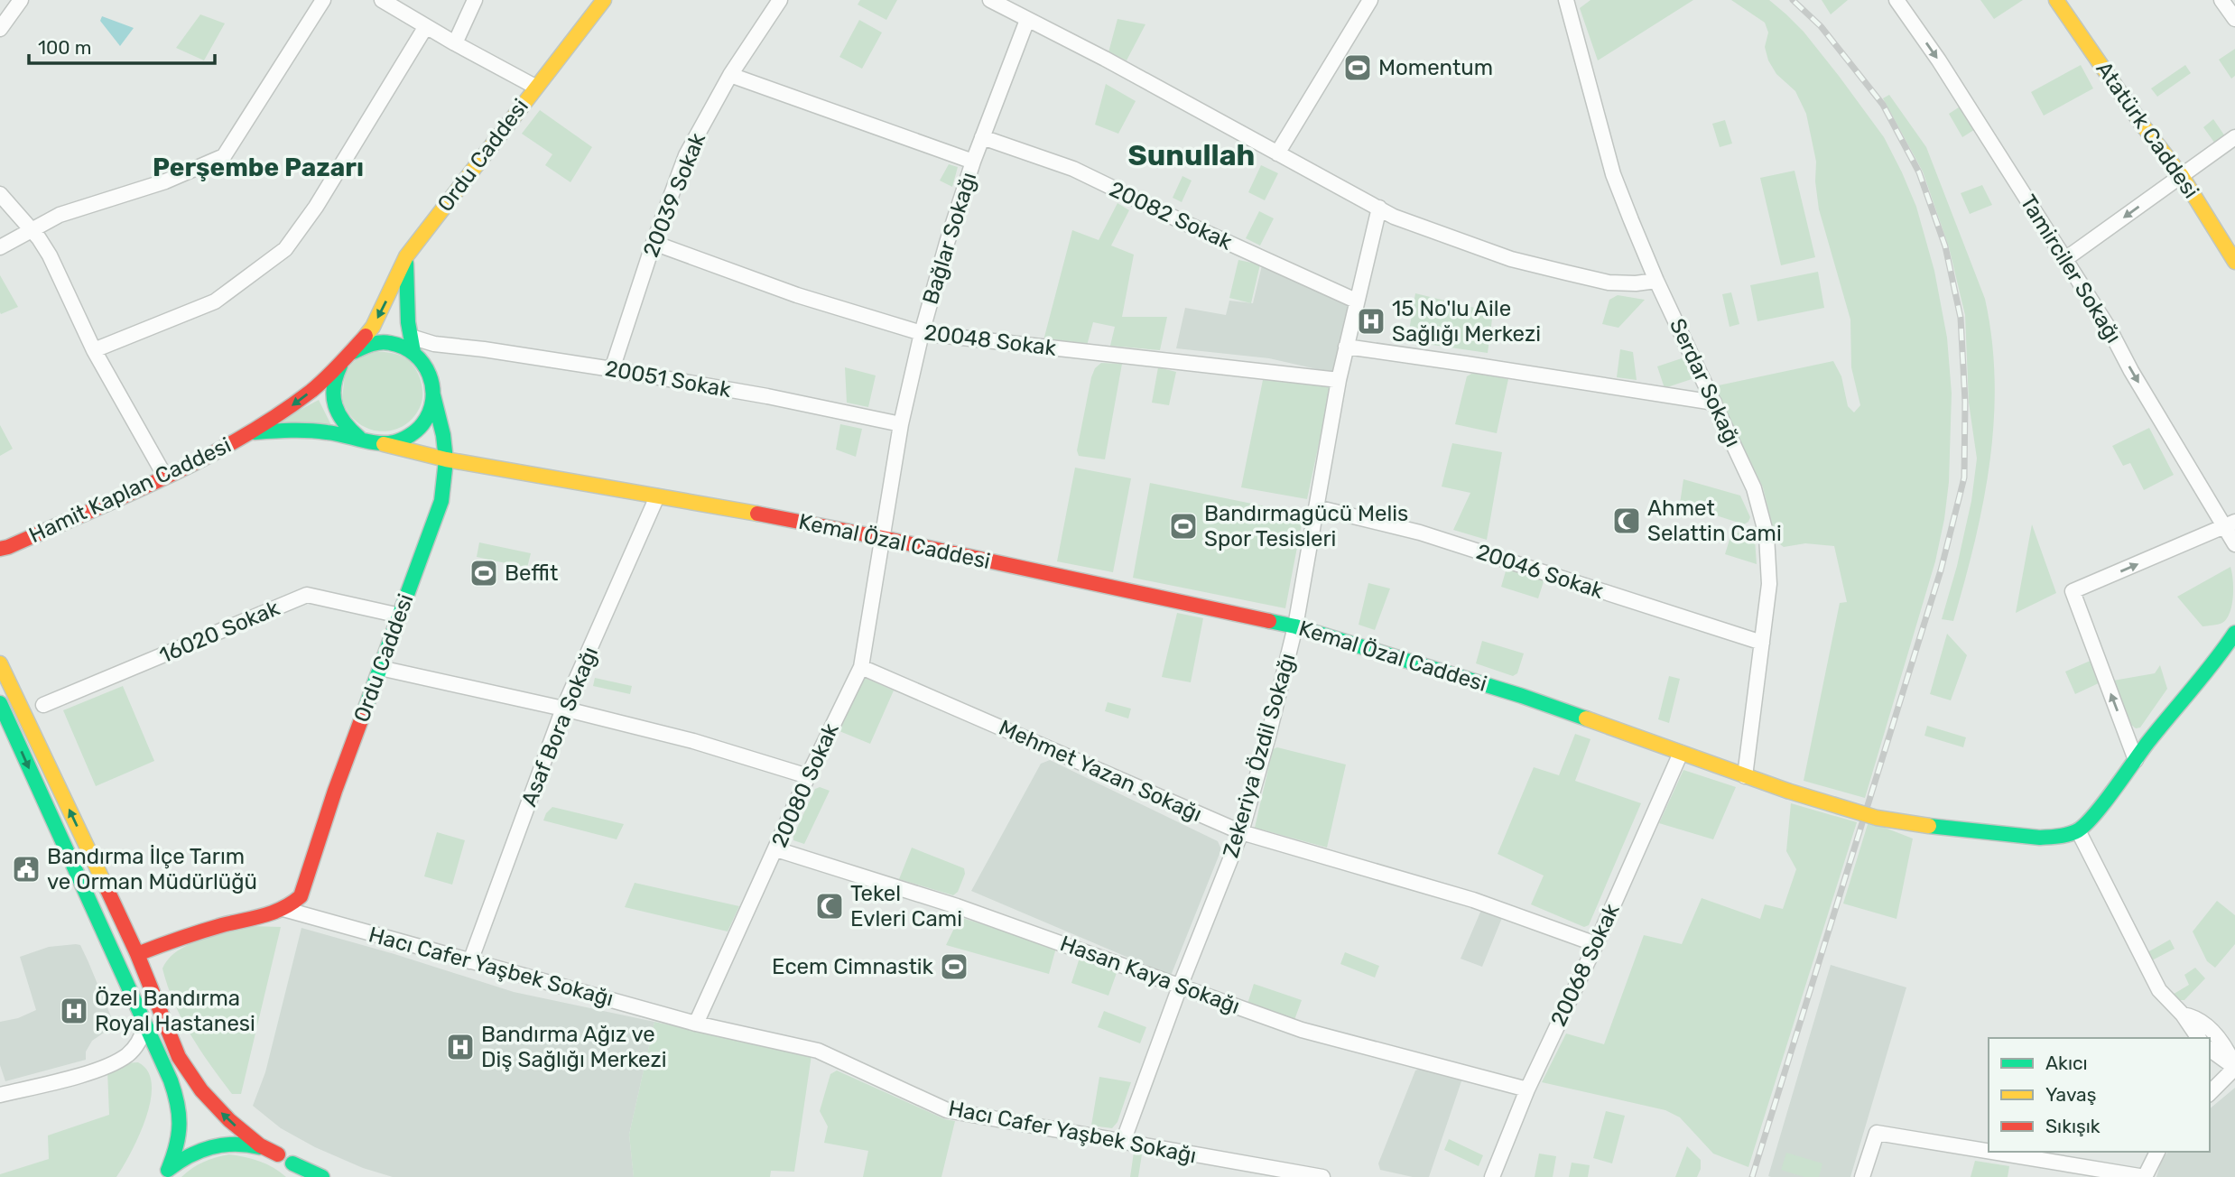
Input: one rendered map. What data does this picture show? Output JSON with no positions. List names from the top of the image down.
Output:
{
  "streets": {
    "main road": [
      "Atatürk Caddesi",
      "Ordu Caddesi",
      "Hamit Kaplan Caddesi",
      "Kemal Özal Caddesi"
    ],
    "street": [
      "20039 Sokak",
      "20082 Sokak",
      "Bağlar Sokağı",
      "Tamirciler Sokağı",
      "20048 Sokak",
      "20051 Sokak",
      "Serdar Sokağı",
      "20046 Sokak",
      "16020 Sokak",
      "Asaf Bora Sokağı",
      "Zekeriya Özdil Sokağı",
      "Mehmet Yazan Sokağı",
      "20080 Sokak",
      "20068 Sokak",
      "Hacı Cafer Yaşbek Sokağı",
      "Hasan Kaya Sokağı"
    ]
  },
  "crossings": [
    ["Ordu Caddesi", "20051 Sokak"],
    ["Ordu Caddesi", "Hamit Kaplan Caddesi"],
    ["Ordu Caddesi", "Kemal Özal Caddesi"],
    ["Ordu Caddesi", "16020 Sokak"],
    ["Ordu Caddesi", "Hacı Cafer Yaşbek Sokağı"],
    ["20039 Sokak", "20048 Sokak"],
    ["20039 Sokak", "20051 Sokak"],
    ["20082 Sokak", "Bağlar Sokağı"],
    ["20082 Sokak", "Zekeriya Özdil Sokağı"],
    ["Bağlar Sokağı", "20048 Sokak"],
    ["Bağlar Sokağı", "20051 Sokak"],
    ["Bağlar Sokağı", "Kemal Özal Caddesi"],
    ["Bağlar Sokağı", "20080 Sokak"],
    ["20048 Sokak", "Zekeriya Özdil Sokağı"],
    ["Serdar Sokağı", "Kemal Özal Caddesi"],
    ["Serdar Sokağı", "20046 Sokak"],
    ["Hamit Kaplan Caddesi", "Kemal Özal Caddesi"],
    ["Kemal Özal Caddesi", "Asaf Bora Sokağı"],
    ["Kemal Özal Caddesi", "Zekeriya Özdil Sokağı"],
    ["Kemal Özal Caddesi", "20080 Sokak"],
    ["Kemal Özal Caddesi", "20068 Sokak"],
    ["20046 Sokak", "Zekeriya Özdil Sokağı"],
    ["Asaf Bora Sokağı", "Hacı Cafer Yaşbek Sokağı"],
    ["Zekeriya Özdil Sokağı", "Mehmet Yazan Sokağı"],
    ["Zekeriya Özdil Sokağı", "Hacı Cafer Yaşbek Sokağı"],
    ["Zekeriya Özdil Sokağı", "Hasan Kaya Sokağı"],
    ["Mehmet Yazan Sokağı", "20080 Sokak"],
    ["Mehmet Yazan Sokağı", "20068 Sokak"],
    ["20080 Sokak", "Hacı Cafer Yaşbek Sokağı"],
    ["20080 Sokak", "Hasan Kaya Sokağı"],
    ["20068 Sokak", "Hasan Kaya Sokağı"]
  ],
  "one_way": ["Tamirciler Sokağı"],
  "districts": ["Sunullah", "Perşembe Pazarı"],
  "places": {
    "sports": [
      "Momentum",
      "Bandırmagücü Melis Spor Tesisleri",
      "Beffit",
      "Ecem Cimnastik"
    ],
    "hospital": ["15 No'lu Aile Sağlığı Merkezi", "Özel Bandırma Royal Hastanesi", "Bandırma Ağız ve Diş Sağlığı Merkezi"],
    "mosque": ["Ahmet Selattin Cami", "Tekel Evleri Cami"],
    "public building": ["Bandırma İlçe Tarım ve Orman Müdürlüğü"]
  },
  "legend": ["Akıcı", "Yavaş", "Sıkışık"],
  "scale_bar": "100 m"
}
